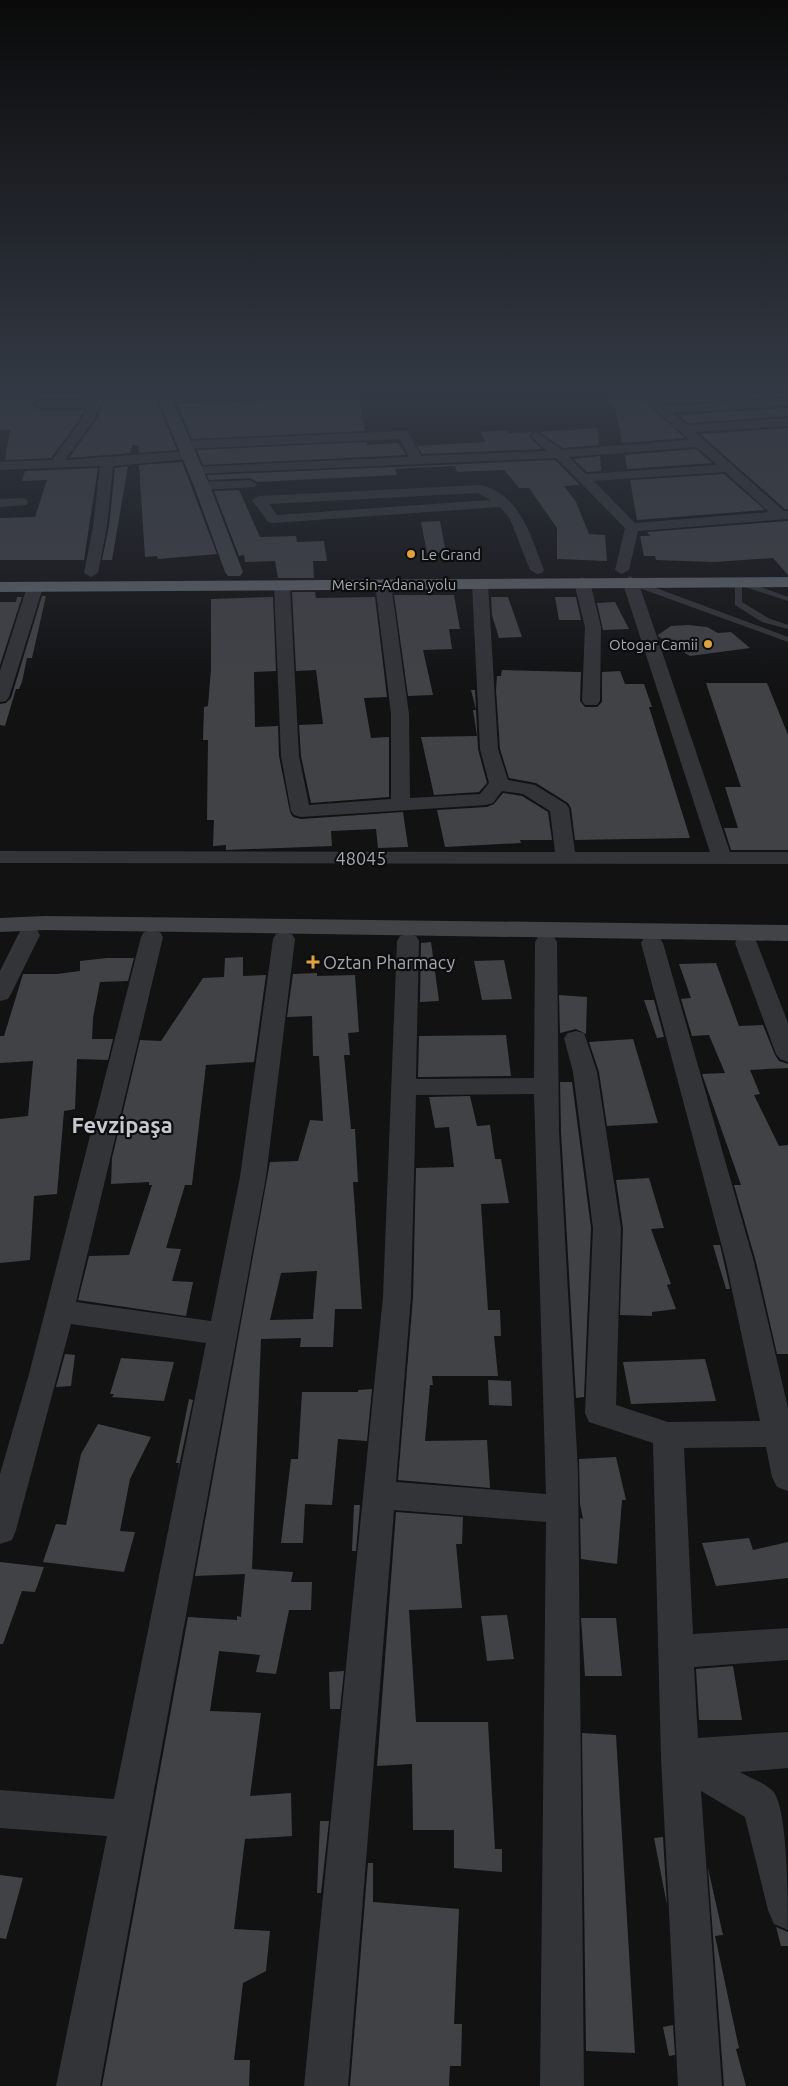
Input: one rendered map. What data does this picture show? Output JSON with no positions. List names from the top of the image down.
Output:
{
  "streets": {
    "highway": ["Mersin-Adana yolu"],
    "street": ["48045"]
  },
  "districts": ["Fevzipaşa"],
  "places": {
    "other": ["Le Grand", "Otogar Camii"],
    "health": ["Oztan Pharmacy"]
  }
}
